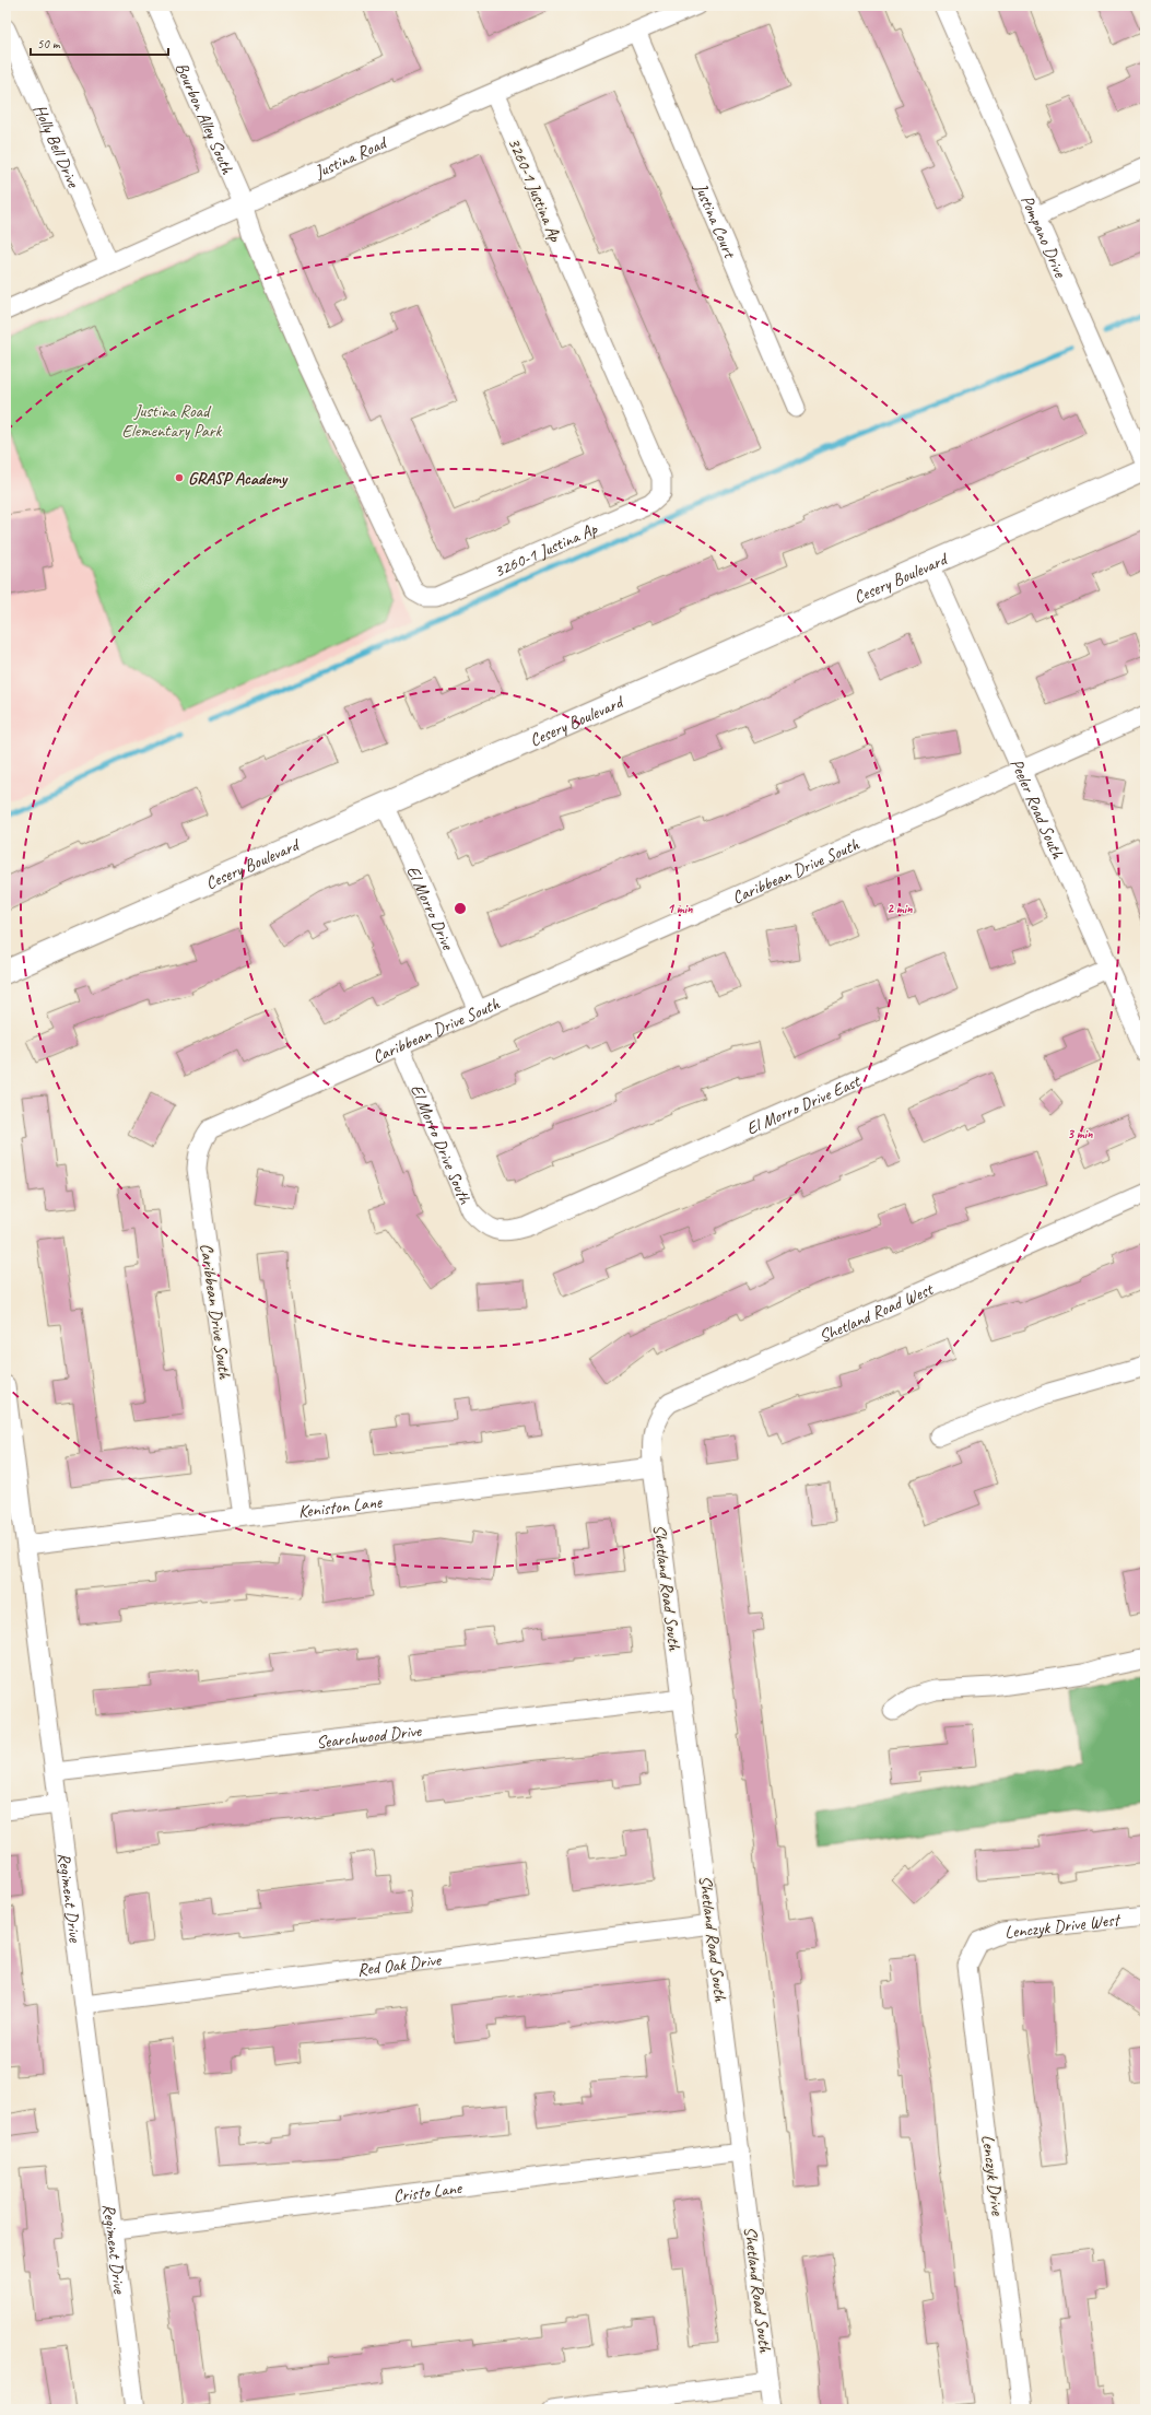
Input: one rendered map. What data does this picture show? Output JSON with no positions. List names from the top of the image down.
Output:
{
  "streets": {
    "main road": ["Cesery Boulevard"],
    "street": [
      "Bourbon Alley South",
      "Holly Bell Drive",
      "Justina Road",
      "3260-1 Justina Ap",
      "Justina Court",
      "Pompano Drive",
      "Peeler Road South",
      "Caribbean Drive South",
      "El Morro Drive",
      "El Morro Drive East",
      "El Morro Drive South",
      "Shetland Road West",
      "Keniston Lane",
      "Shetland Road South",
      "Searchwood Drive",
      "Regiment Drive",
      "Lenczyk Drive West",
      "Red Oak Drive",
      "Lenczyk Drive",
      "Cristo Lane"
    ]
  },
  "crossings": [
    ["Bourbon Alley South", "Justina Road"],
    ["Bourbon Alley South", "3260-1 Justina Ap"],
    ["Holly Bell Drive", "Justina Road"],
    ["Justina Road", "3260-1 Justina Ap"],
    ["Justina Road", "Justina Court"],
    ["Cesery Boulevard", "Peeler Road South"],
    ["Cesery Boulevard", "El Morro Drive"],
    ["Peeler Road South", "Caribbean Drive South"],
    ["Peeler Road South", "El Morro Drive East"],
    ["Caribbean Drive South", "El Morro Drive"],
    ["Caribbean Drive South", "El Morro Drive South"],
    ["Caribbean Drive South", "Keniston Lane"],
    ["El Morro Drive East", "El Morro Drive South"],
    ["Shetland Road West", "Keniston Lane"],
    ["Shetland Road West", "Shetland Road South"],
    ["Keniston Lane", "Shetland Road South"],
    ["Keniston Lane", "Regiment Drive"],
    ["Shetland Road South", "Searchwood Drive"],
    ["Shetland Road South", "Red Oak Drive"],
    ["Shetland Road South", "Cristo Lane"],
    ["Searchwood Drive", "Regiment Drive"],
    ["Regiment Drive", "Red Oak Drive"],
    ["Regiment Drive", "Cristo Lane"],
    ["Lenczyk Drive West", "Lenczyk Drive"]
  ],
  "parks": ["Justina Road Elementary Park"],
  "places": ["GRASP Academy"],
  "scale_bar": "50 m",
  "rings": ["1 min", "2 min", "3 min"]
}
